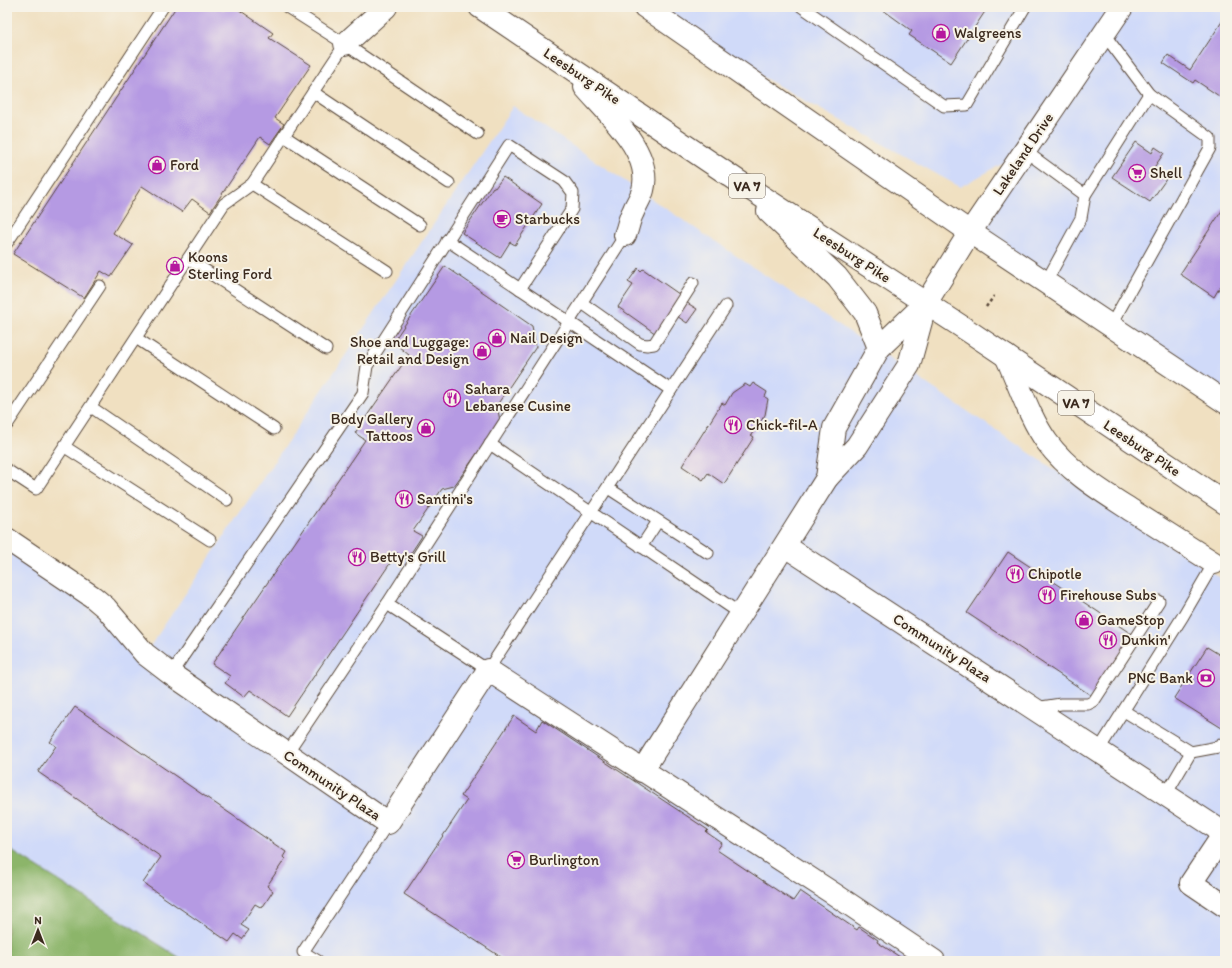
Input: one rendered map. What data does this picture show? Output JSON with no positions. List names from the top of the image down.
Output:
{
  "streets": {
    "main road": [
      "Leesburg Pike",
      "Lakeland Drive",
      "VA 7",
      "Community Plaza"
    ]
  },
  "crossings": [
    ["Leesburg Pike", "Lakeland Drive"]
  ],
  "places": {
    "shop": [
      "Walgreens",
      "Ford",
      "Koons Sterling Ford",
      "Nail Design",
      "Shoe and Luggage: Retail and Design",
      "Body Gallery Tattoos",
      "GameStop"
    ],
    "supermarket": ["Shell", "Burlington"],
    "cafe": ["Starbucks"],
    "restaurant": [
      "Sahara Lebanese Cusine",
      "Chick-fil-A",
      "Santini's",
      "Betty's Grill",
      "Chipotle",
      "Firehouse Subs",
      "Dunkin'"
    ],
    "bank": ["PNC Bank"]
  },
  "north": "top"
}
